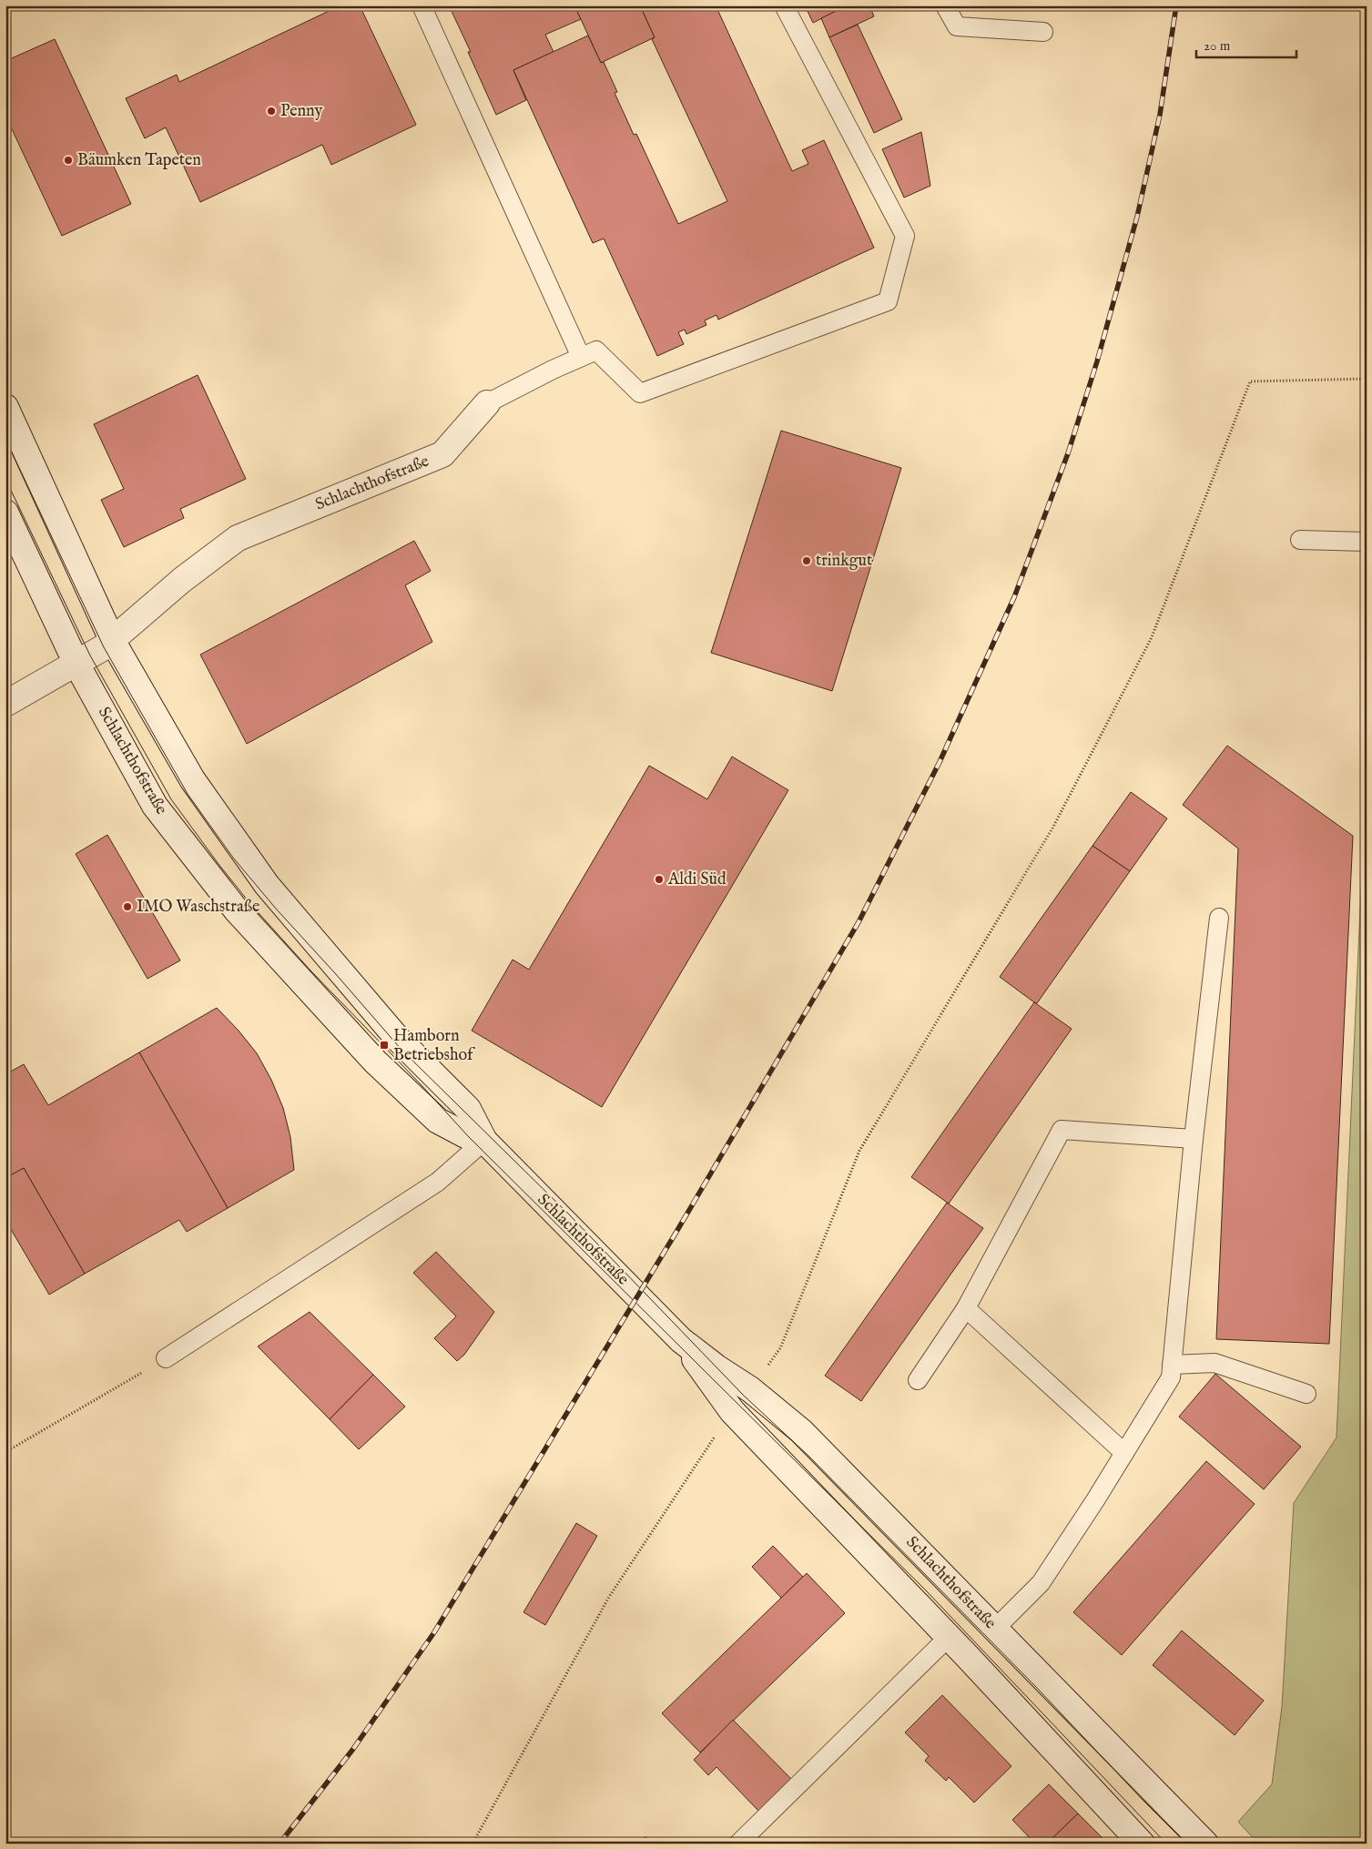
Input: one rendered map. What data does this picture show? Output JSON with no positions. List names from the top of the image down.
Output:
{
  "streets": {
    "street": ["Schlachthofstraße"]
  },
  "places": {
    "other": [
      "Penny",
      "Bäumken Tapeten",
      "trinkgut",
      "Aldi Süd",
      "IMO Waschstraße"
    ],
    "transit": ["Hamborn Betriebshof"]
  },
  "scale_bar": "20 m"
}
